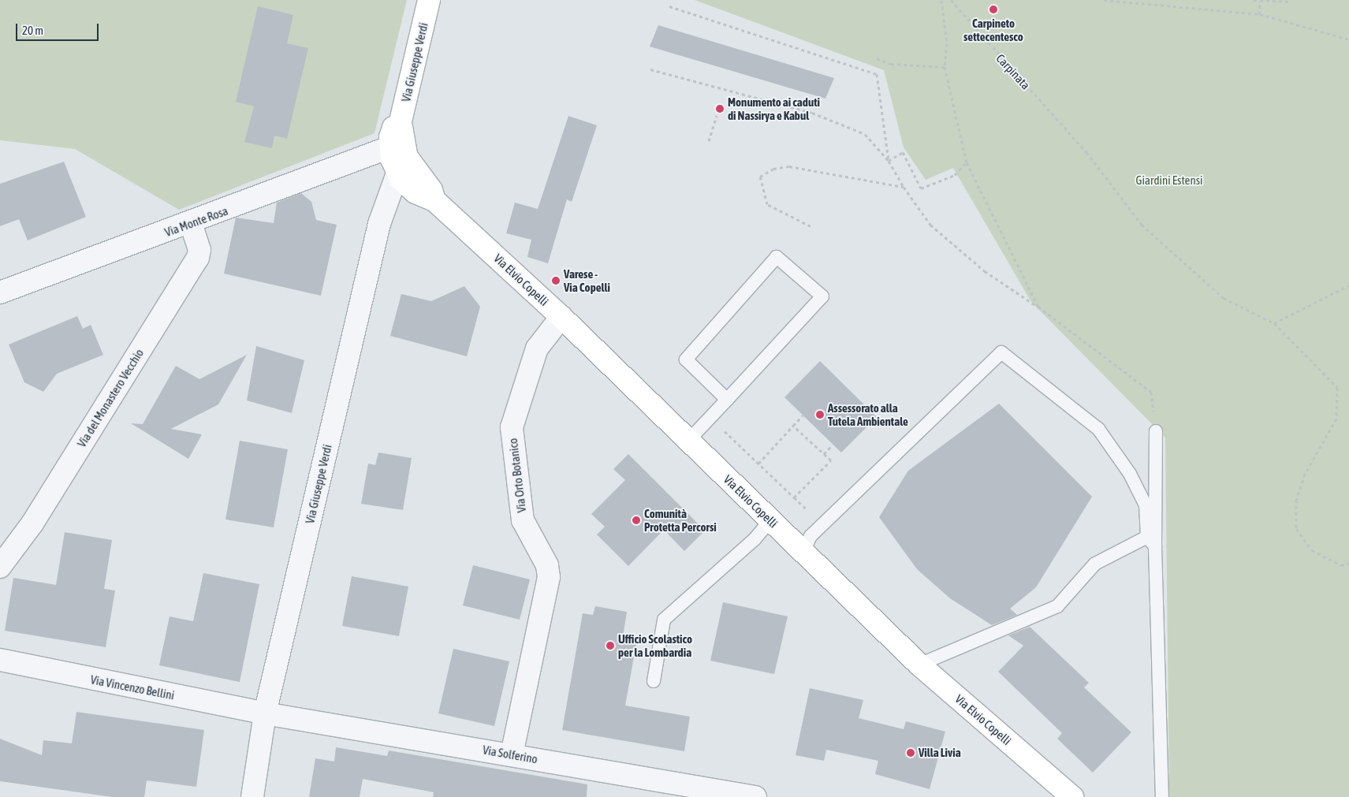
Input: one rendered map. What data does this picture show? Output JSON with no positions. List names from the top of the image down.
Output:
{
  "streets": {
    "main road": ["Via Giuseppe Verdi", "Via Elvio Copelli"],
    "street": [
      "Via Monte Rosa",
      "Via del Monastero Vecchio",
      "Via Orto Botanico",
      "Via Vincenzo Bellini",
      "Via Solferino"
    ],
    "path": ["Carpinata"]
  },
  "crossings": [
    ["Via Giuseppe Verdi", "Via Elvio Copelli"],
    ["Via Giuseppe Verdi", "Via Vincenzo Bellini"],
    ["Via Giuseppe Verdi", "Via Solferino"],
    ["Via Monte Rosa", "Via del Monastero Vecchio"],
    ["Via Elvio Copelli", "Via Orto Botanico"],
    ["Via Orto Botanico", "Via Solferino"],
    ["Via Vincenzo Bellini", "Via Solferino"]
  ],
  "parks": ["Giardini Estensi"],
  "places": [
    "Carpineto settecentesco",
    "Monumento ai caduti di Nassirya e Kabul",
    "Varese - Via Copelli",
    "Assessorato alla Tutela Ambientale",
    "Comunità Protetta Percorsi",
    "Ufficio Scolastico per la Lombardia",
    "Villa Livia"
  ],
  "scale_bar": "20 m"
}
